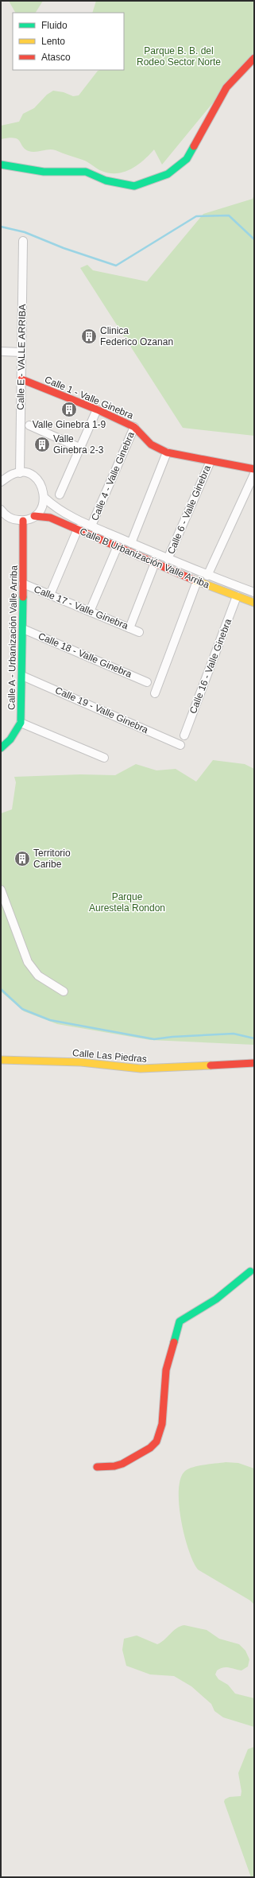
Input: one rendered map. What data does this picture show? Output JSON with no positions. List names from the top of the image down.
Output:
{
  "streets": {
    "street": [
      "Calle E - VALLE ARRIBA",
      "Calle 1 - Valle Ginebra",
      "Calle 4 - Valle Ginebra",
      "Calle 6 - Valle Ginebra",
      "Calle B Urbanización Valle Arriba",
      "Calle 17 - Valle Ginebra",
      "Calle A - Urbanización Valle Arriba",
      "Calle 18 - Valle Ginebra",
      "Calle 16 - Valle Ginebra",
      "Calle 19 - Valle Ginebra",
      "Calle Las Piedras"
    ]
  },
  "crossings": [
    ["Calle E - VALLE ARRIBA", "Calle 1 - Valle Ginebra"],
    ["Calle 1 - Valle Ginebra", "Calle 4 - Valle Ginebra"],
    ["Calle 1 - Valle Ginebra", "Calle 6 - Valle Ginebra"],
    ["Calle 4 - Valle Ginebra", "Calle B Urbanización Valle Arriba"],
    ["Calle 6 - Valle Ginebra", "Calle B Urbanización Valle Arriba"],
    ["Calle B Urbanización Valle Arriba", "Calle 16 - Valle Ginebra"],
    ["Calle 17 - Valle Ginebra", "Calle A - Urbanización Valle Arriba"],
    ["Calle A - Urbanización Valle Arriba", "Calle 18 - Valle Ginebra"],
    ["Calle A - Urbanización Valle Arriba", "Calle 19 - Valle Ginebra"]
  ],
  "parks": ["Parque B. B. del Rodeo Sector Norte", "Parque Aurestela Rondon"],
  "places": {
    "building": [
      "Clinica Federico Ozanan",
      "Valle Ginebra 1-9",
      "Valle Ginebra 2-3",
      "Territorio Caribe"
    ]
  },
  "legend": ["Fluido", "Lento", "Atasco"]
}
